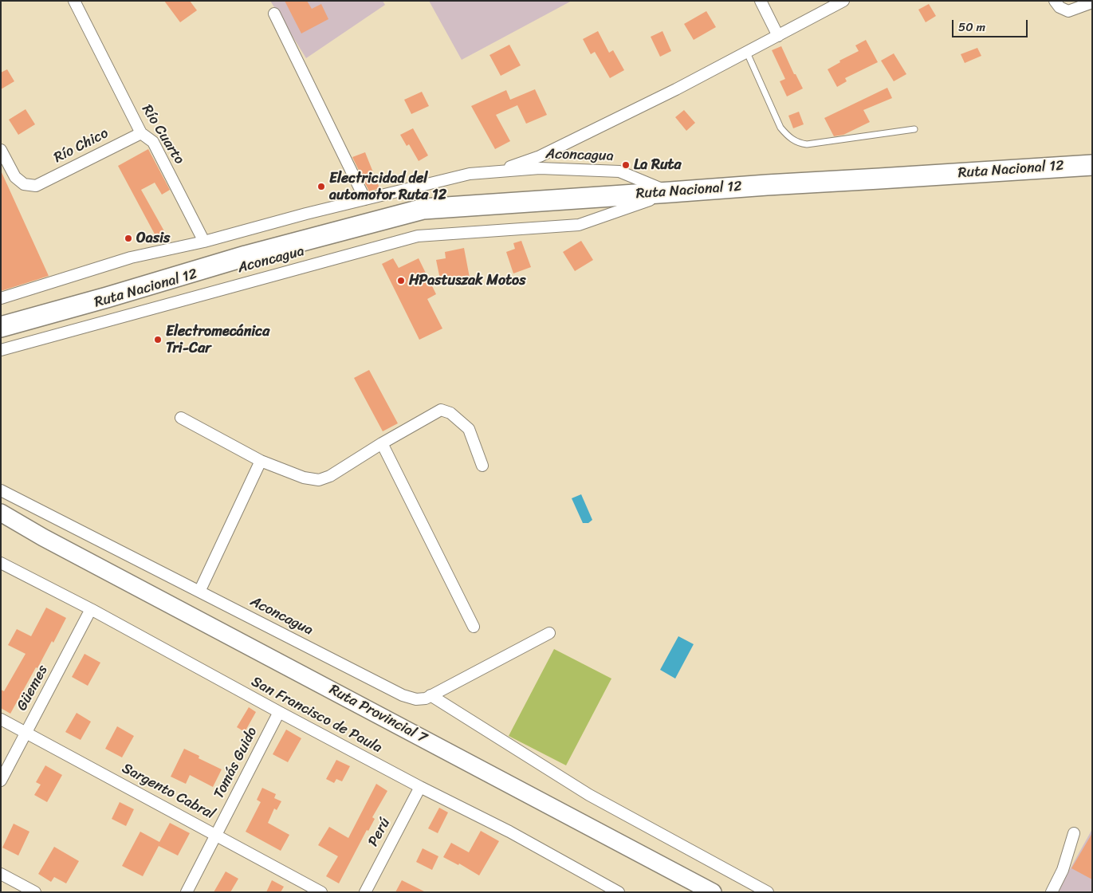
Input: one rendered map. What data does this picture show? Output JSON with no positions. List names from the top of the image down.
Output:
{
  "streets": {
    "highway": ["Ruta Nacional 12"],
    "main road": ["Ruta Provincial 7"],
    "street": [
      "Río Cuarto",
      "Río Chico",
      "Aconcagua",
      "Güemes",
      "San Francisco de Paula",
      "Tomás Guido",
      "Sargento Cabral",
      "Perú"
    ]
  },
  "crossings": [
    ["Río Cuarto", "Río Chico"],
    ["Río Cuarto", "Aconcagua"],
    ["Aconcagua", "Ruta Nacional 12"],
    ["Güemes", "San Francisco de Paula"],
    ["Güemes", "Sargento Cabral"],
    ["San Francisco de Paula", "Tomás Guido"],
    ["San Francisco de Paula", "Perú"],
    ["Tomás Guido", "Sargento Cabral"]
  ],
  "places": [
    "La Ruta",
    "Electricidad del automotor Ruta 12",
    "Oasis",
    "HPastuszak Motos",
    "Electromecánica Tri-Car"
  ],
  "scale_bar": "50 m"
}
